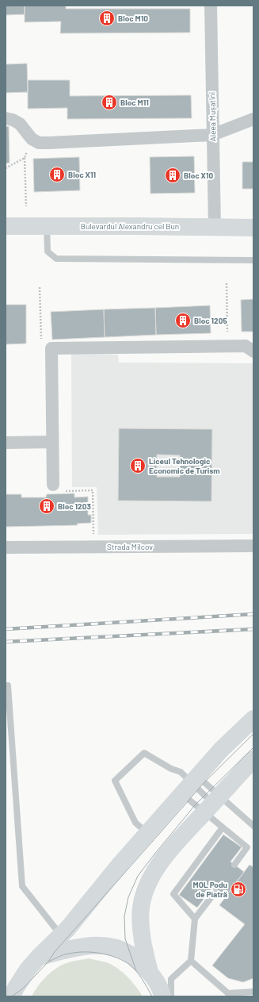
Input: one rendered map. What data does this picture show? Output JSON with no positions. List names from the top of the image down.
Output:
{
  "streets": {
    "main road": ["Bulevardul Alexandru cel Bun"],
    "street": ["Aleea Mușatini", "Strada Milcov"]
  },
  "crossings": [
    ["Aleea Mușatini", "Bulevardul Alexandru cel Bun"]
  ],
  "places": {
    "building": [
      "Bloc M10",
      "Bloc M11",
      "Bloc X11",
      "Bloc X10",
      "Bloc 1205",
      "Liceul Tehnologic Economic de Turism",
      "Bloc 1203"
    ],
    "fuel station": ["MOL Podu de Piatră"]
  }
}
